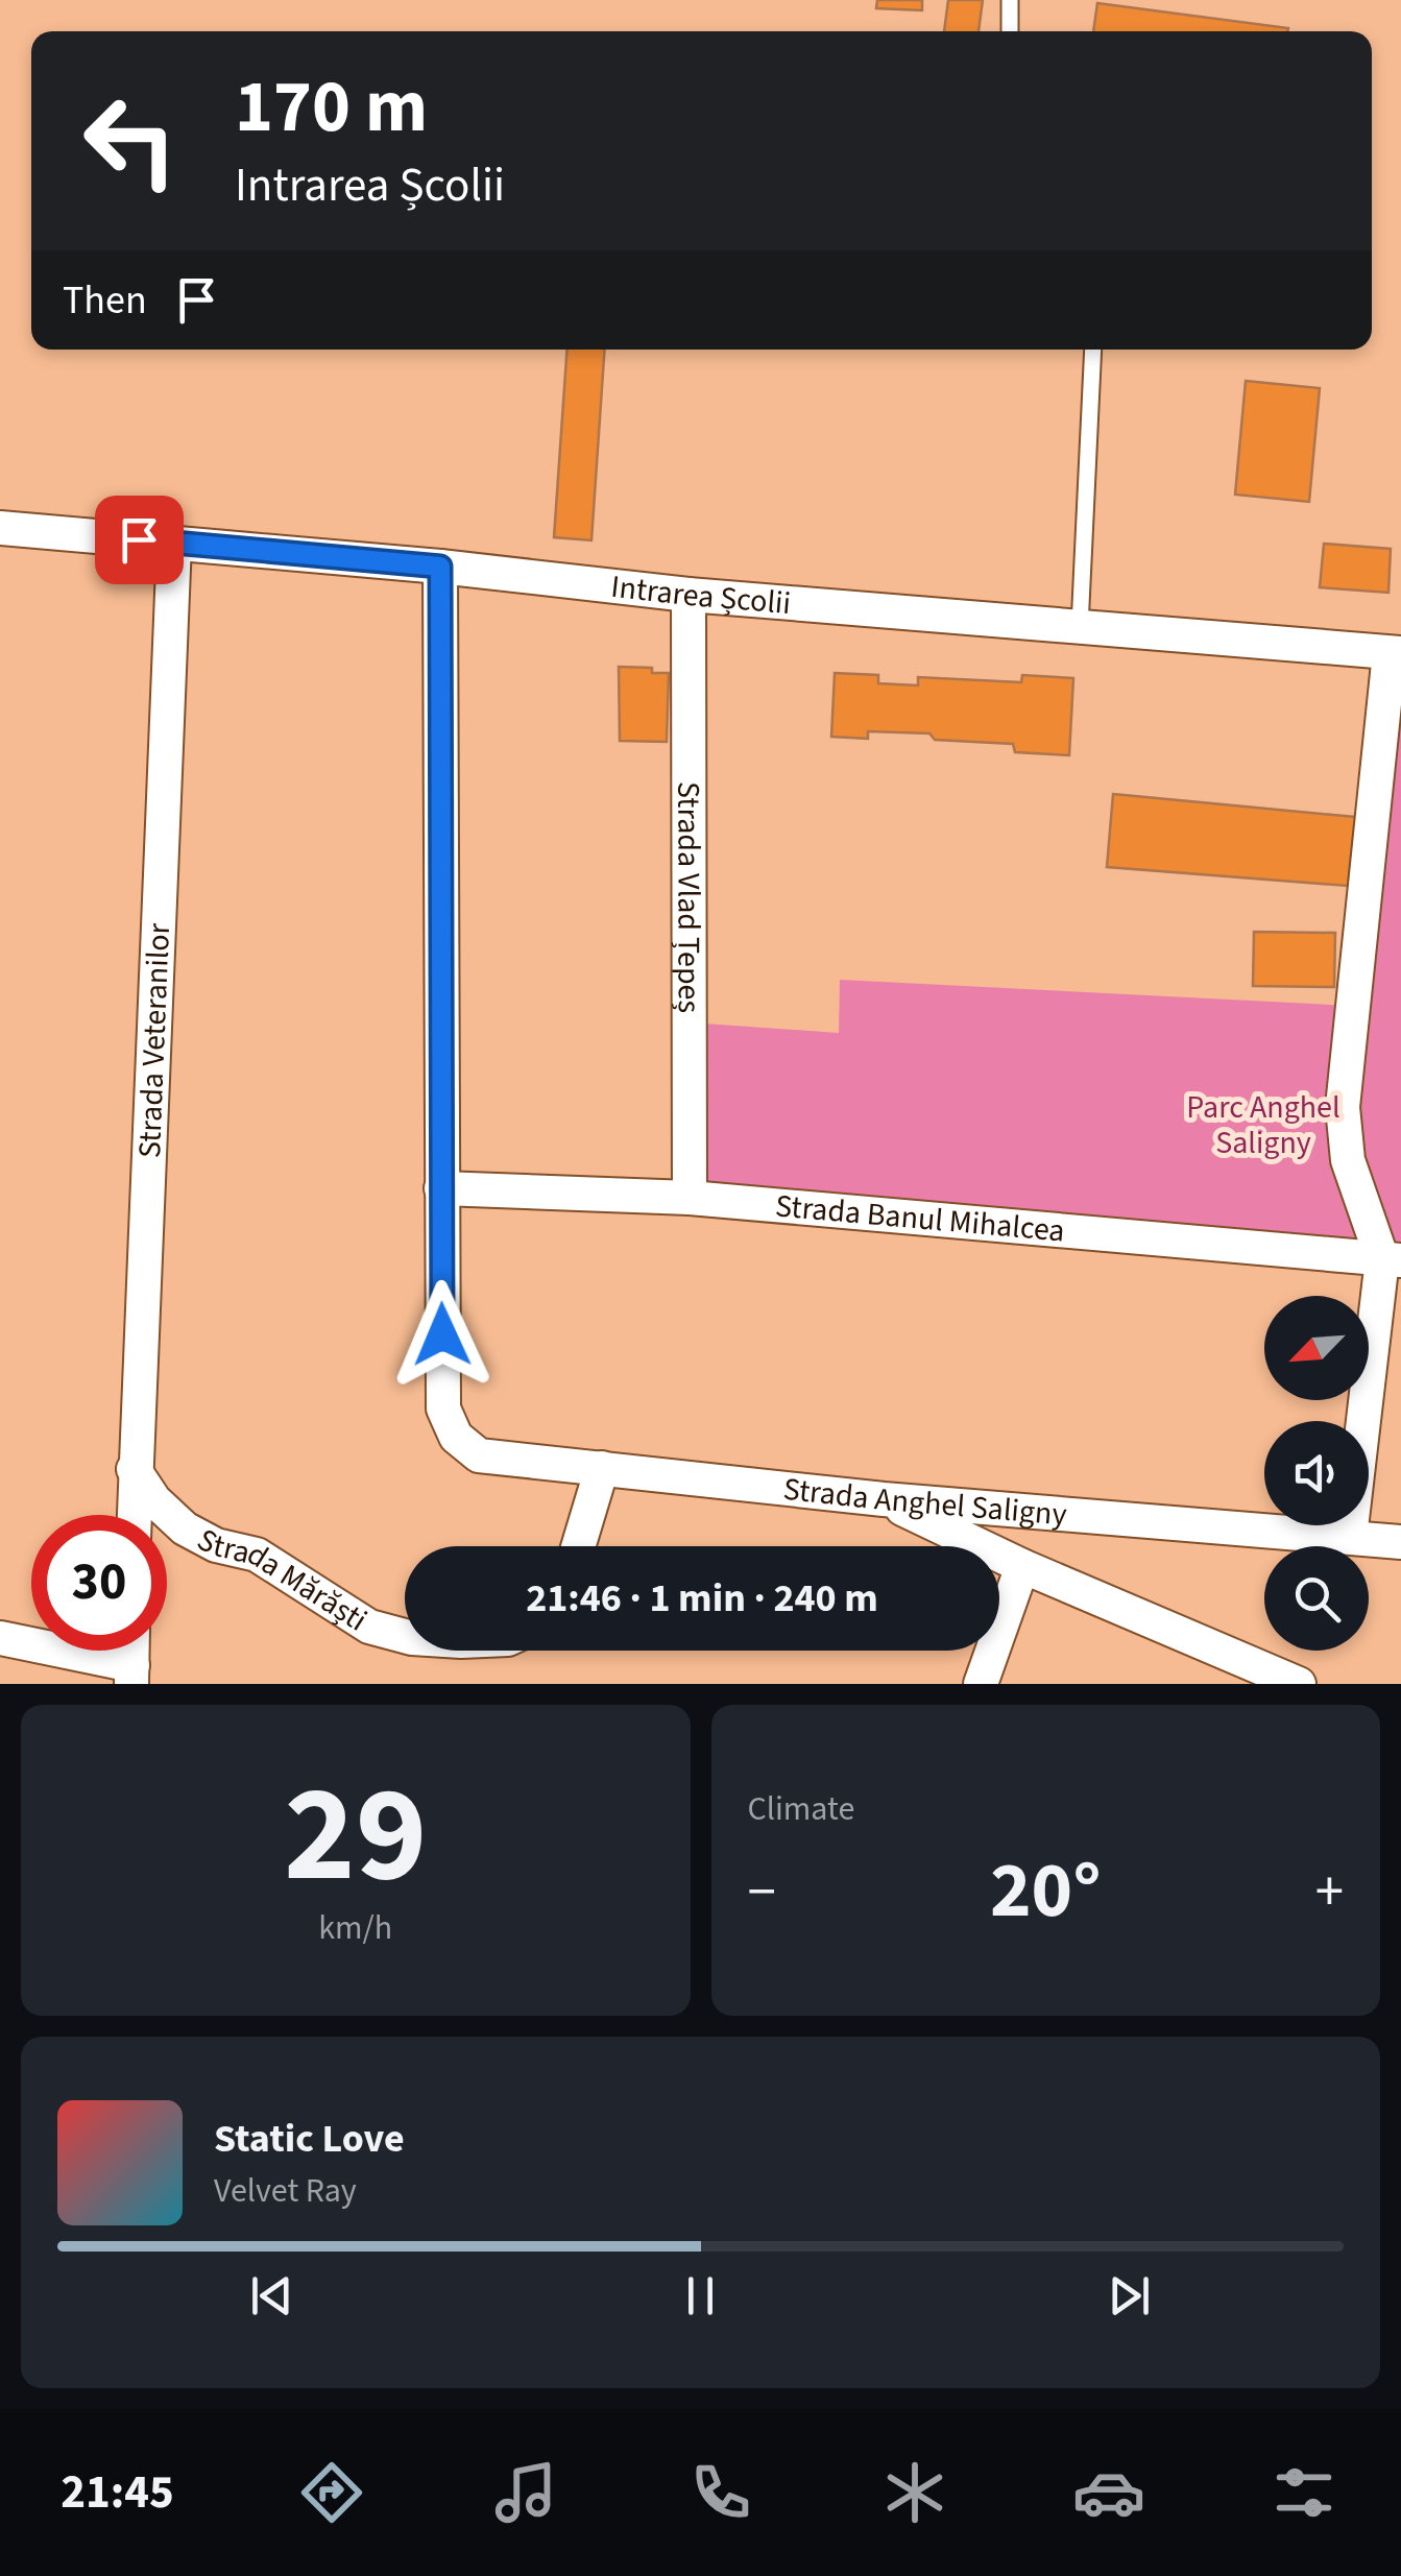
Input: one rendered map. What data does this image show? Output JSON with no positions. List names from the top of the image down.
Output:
{
  "streets": {
    "street": [
      "Intrarea Școlii",
      "Strada Vlad Țepeș",
      "Strada Veteranilor",
      "Strada Banul Mihalcea",
      "Strada Anghel Saligny",
      "Strada Mărăști"
    ]
  },
  "crossings": [
    ["Intrarea Școlii", "Strada Vlad Țepeș"],
    ["Intrarea Școlii", "Strada Veteranilor"],
    ["Strada Vlad Țepeș", "Strada Banul Mihalcea"],
    ["Strada Veteranilor", "Strada Mărăști"],
    ["Strada Banul Mihalcea", "Strada Anghel Saligny"]
  ],
  "parks": ["Parc Anghel Saligny"],
  "north": "bottom left",
  "page": {
    "turn": ["170 m", "Intrarea Școlii"],
    "then": "Then",
    "limit": "30",
    "trip": "21:46 · 1 min · 240 m",
    "tile": [
      ["29", "km/h"],
      "Climate"
    ],
    "heat": ["−", "20°", "+"],
    "song": ["Static Love", "Velvet Ray"],
    "tabs": "21:45"
  }
}
